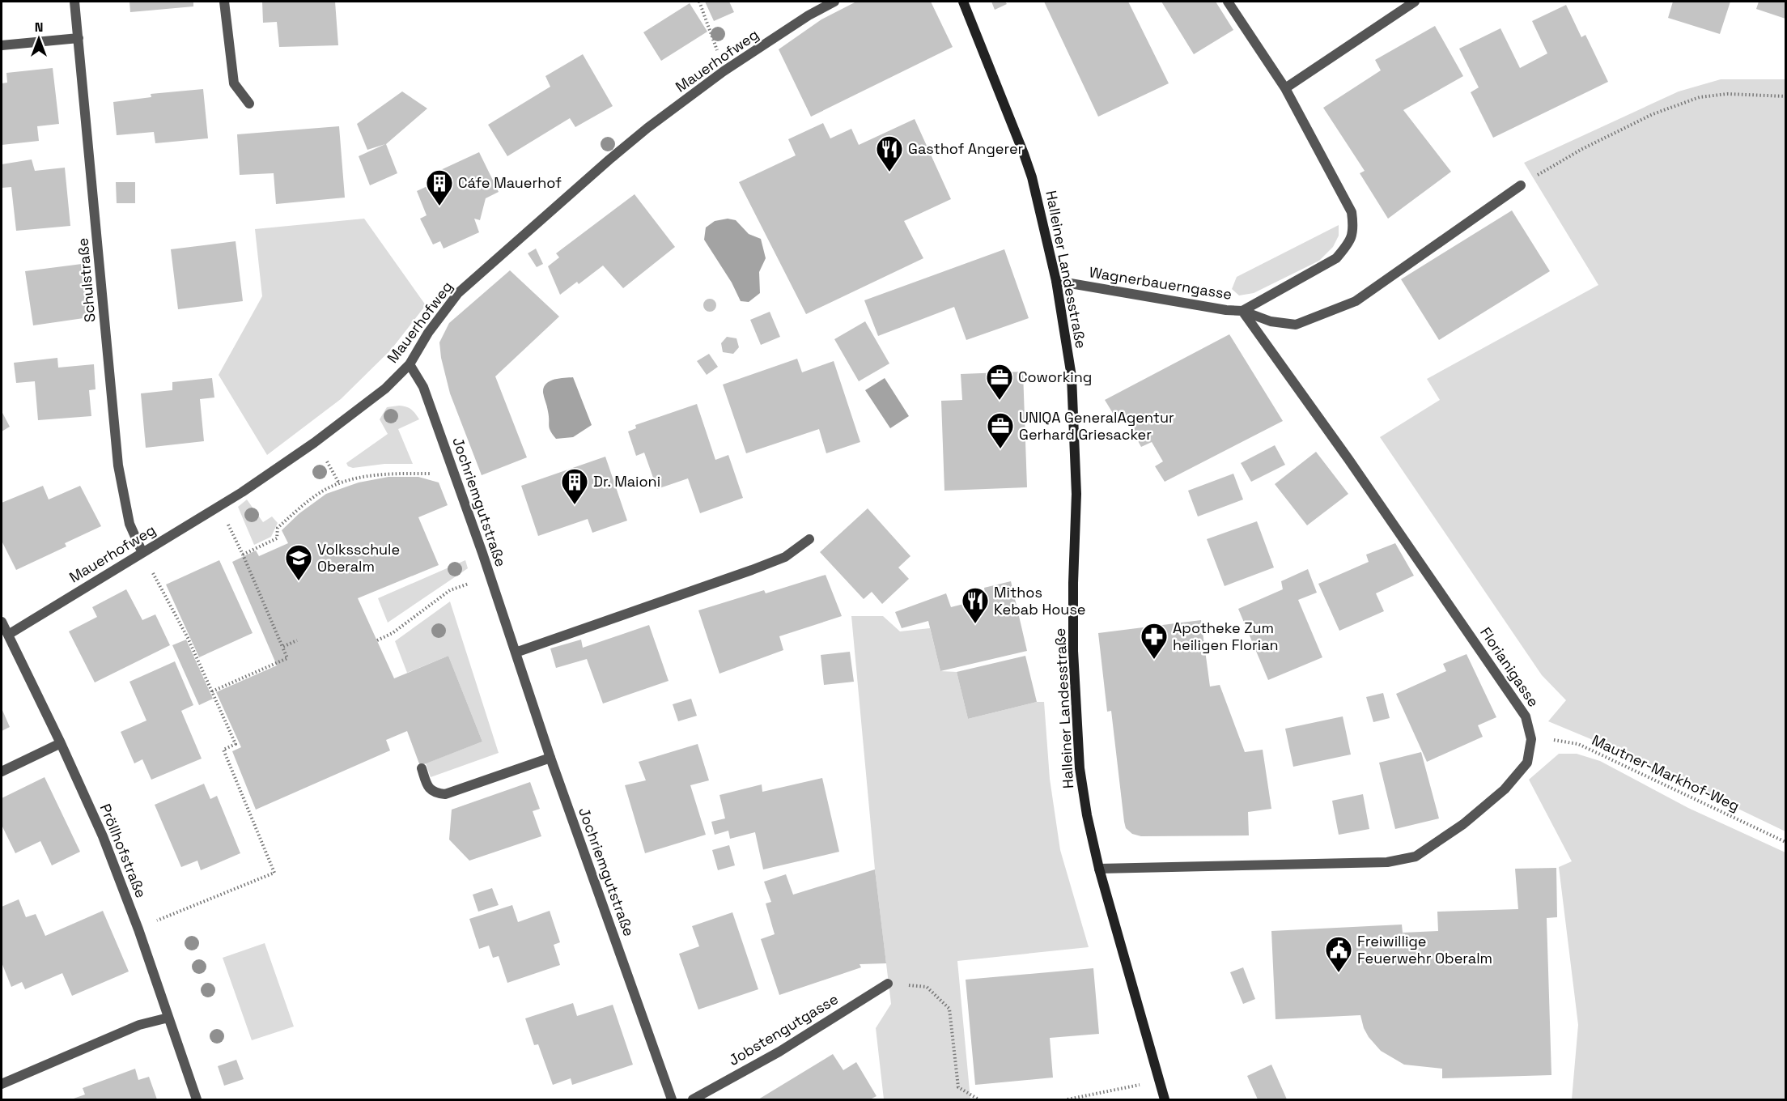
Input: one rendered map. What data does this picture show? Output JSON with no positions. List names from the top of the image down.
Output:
{
  "streets": {
    "main road": ["Halleiner Landesstraße"],
    "street": [
      "Mauerhofweg",
      "Schulstraße",
      "Wagnerbauerngasse",
      "Jochriemgutstraße",
      "Florianigasse",
      "Pröllhofstraße",
      "Jobstengutgasse"
    ],
    "path": ["Mautner-Markhof-Weg"]
  },
  "crossings": [
    ["Mauerhofweg", "Schulstraße"],
    ["Mauerhofweg", "Jochriemgutstraße"],
    ["Mauerhofweg", "Pröllhofstraße"],
    ["Halleiner Landesstraße", "Wagnerbauerngasse"],
    ["Halleiner Landesstraße", "Florianigasse"],
    ["Wagnerbauerngasse", "Florianigasse"],
    ["Florianigasse", "Mautner-Markhof-Weg"]
  ],
  "places": {
    "restaurant": ["Gasthof Angerer", "Mithos Kebab House"],
    "building": ["Cáfe Mauerhof", "Dr. Maioni"],
    "office": ["Coworking", "UNIQA GeneralAgentur Gerhard Griesacker"],
    "school or university": ["Volksschule Oberalm"],
    "pharmacy": ["Apotheke Zum heiligen Florian"],
    "public building": ["Freiwillige Feuerwehr Oberalm"]
  },
  "north": "top"
}
